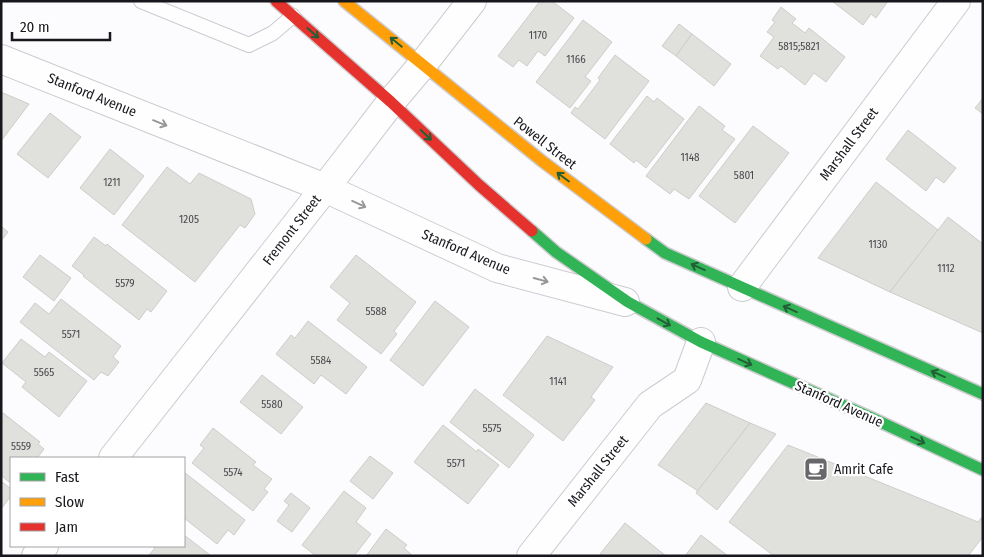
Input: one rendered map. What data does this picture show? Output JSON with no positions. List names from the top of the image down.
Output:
{
  "streets": {
    "main road": ["Stanford Avenue", "Powell Street"],
    "street": ["Marshall Street", "Fremont Street"]
  },
  "crossings": [
    ["Stanford Avenue", "Marshall Street"],
    ["Stanford Avenue", "Fremont Street"],
    ["Powell Street", "Marshall Street"],
    ["Powell Street", "Fremont Street"]
  ],
  "one_way": ["Stanford Avenue"],
  "places": {
    "cafe": ["Amrit Cafe"]
  },
  "house_numbers": [
    "1170",
    "5815;5821",
    "1166",
    "1148",
    "5801",
    "1211",
    "1205",
    "1130",
    "1112",
    "5579",
    "5588",
    "5571",
    "5584",
    "5565",
    "1141",
    "5580",
    "5575",
    "5559",
    "5571",
    "5574"
  ],
  "legend": ["Fast", "Slow", "Jam"],
  "scale_bar": "20 m"
}
